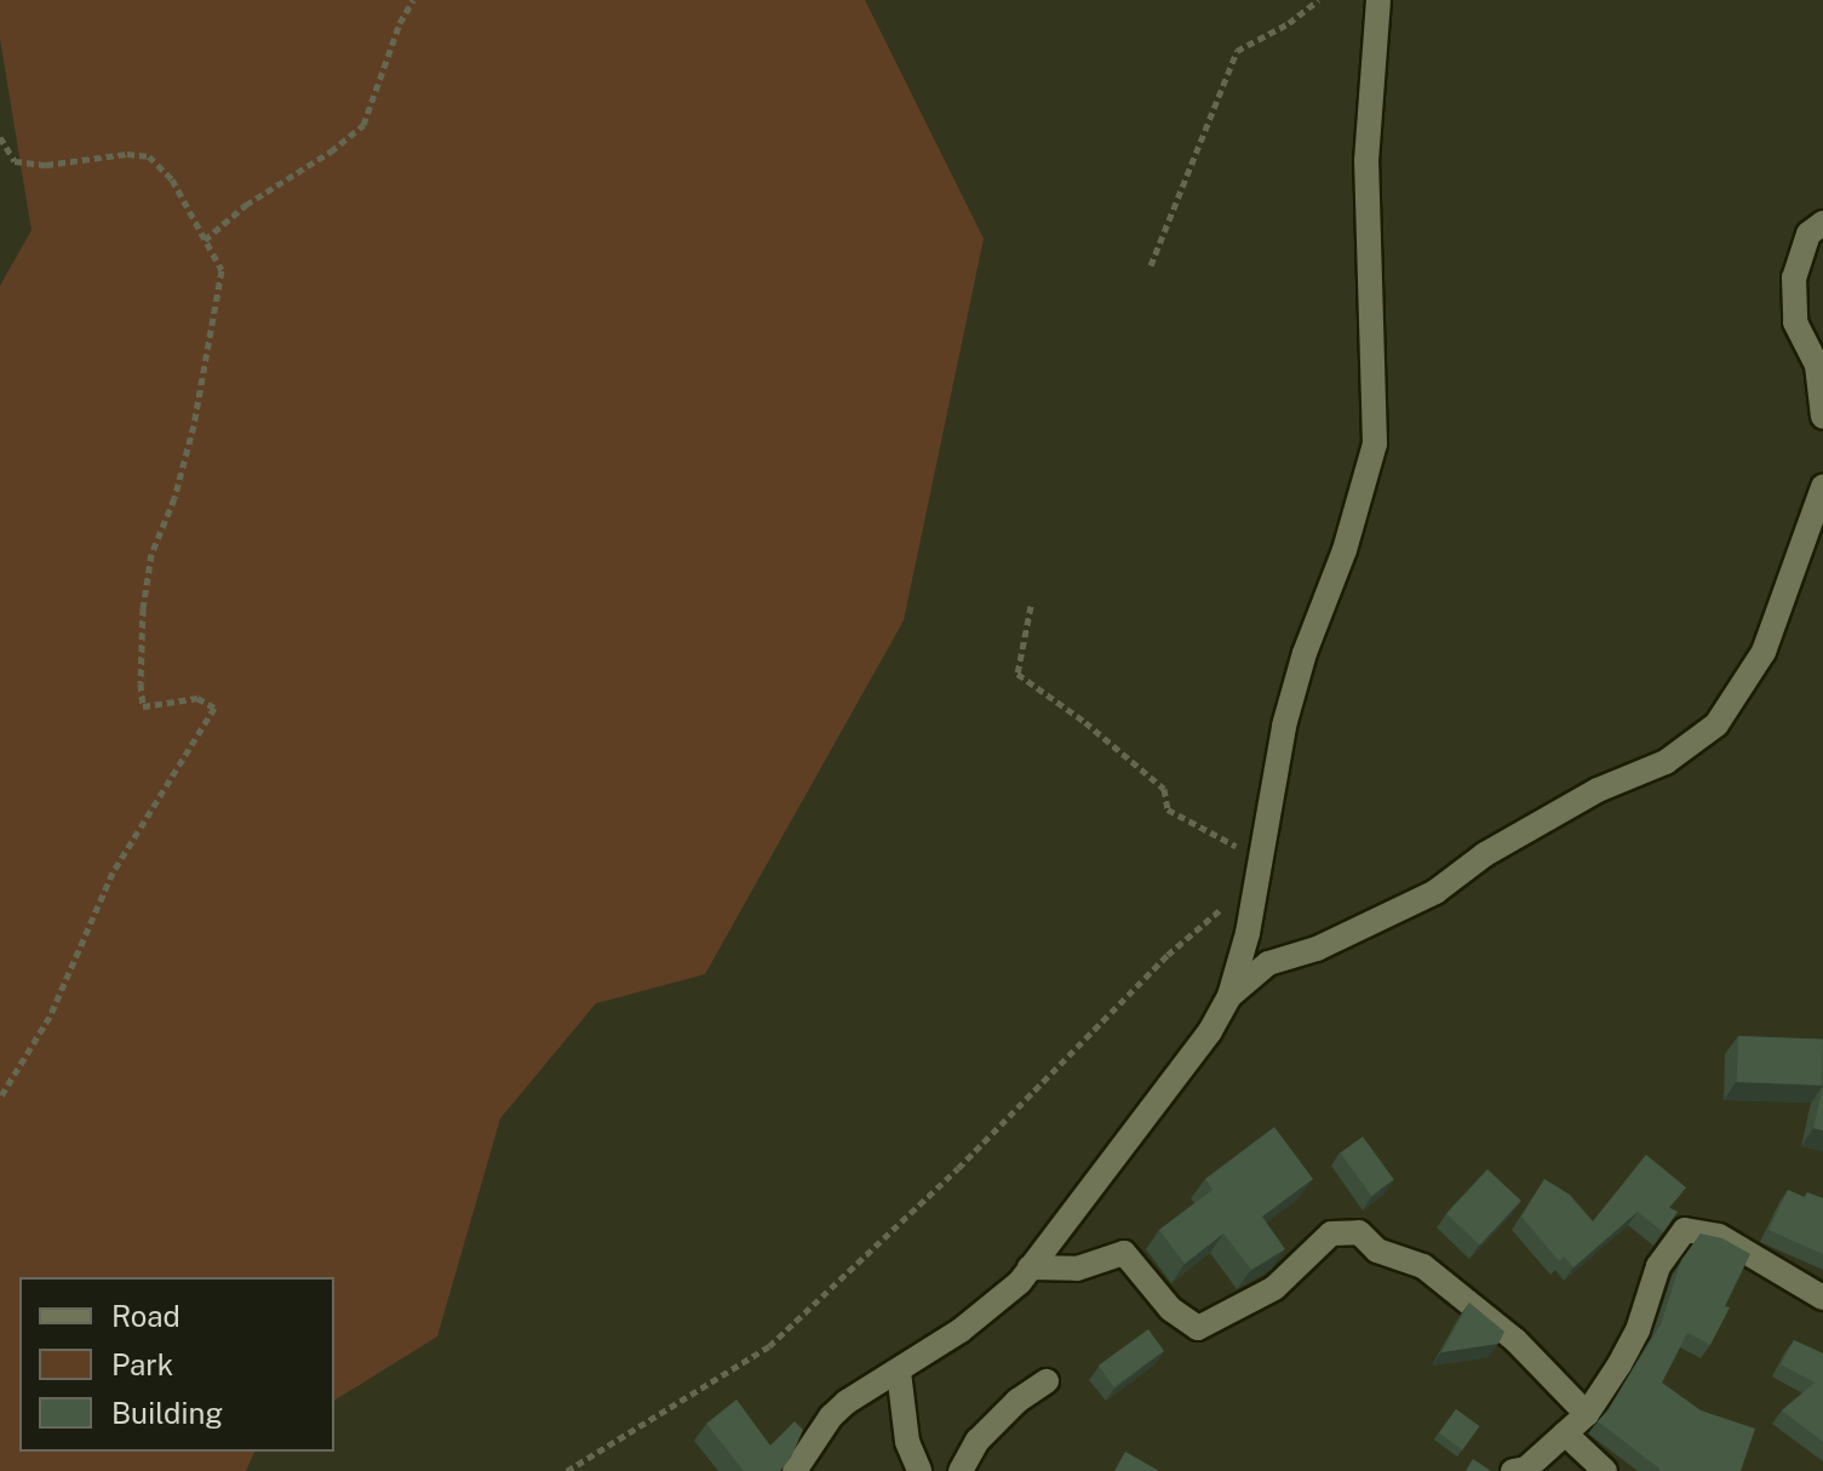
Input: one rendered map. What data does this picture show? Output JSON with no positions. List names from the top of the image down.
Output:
{
  "legend": ["Road", "Park", "Building"]
}
